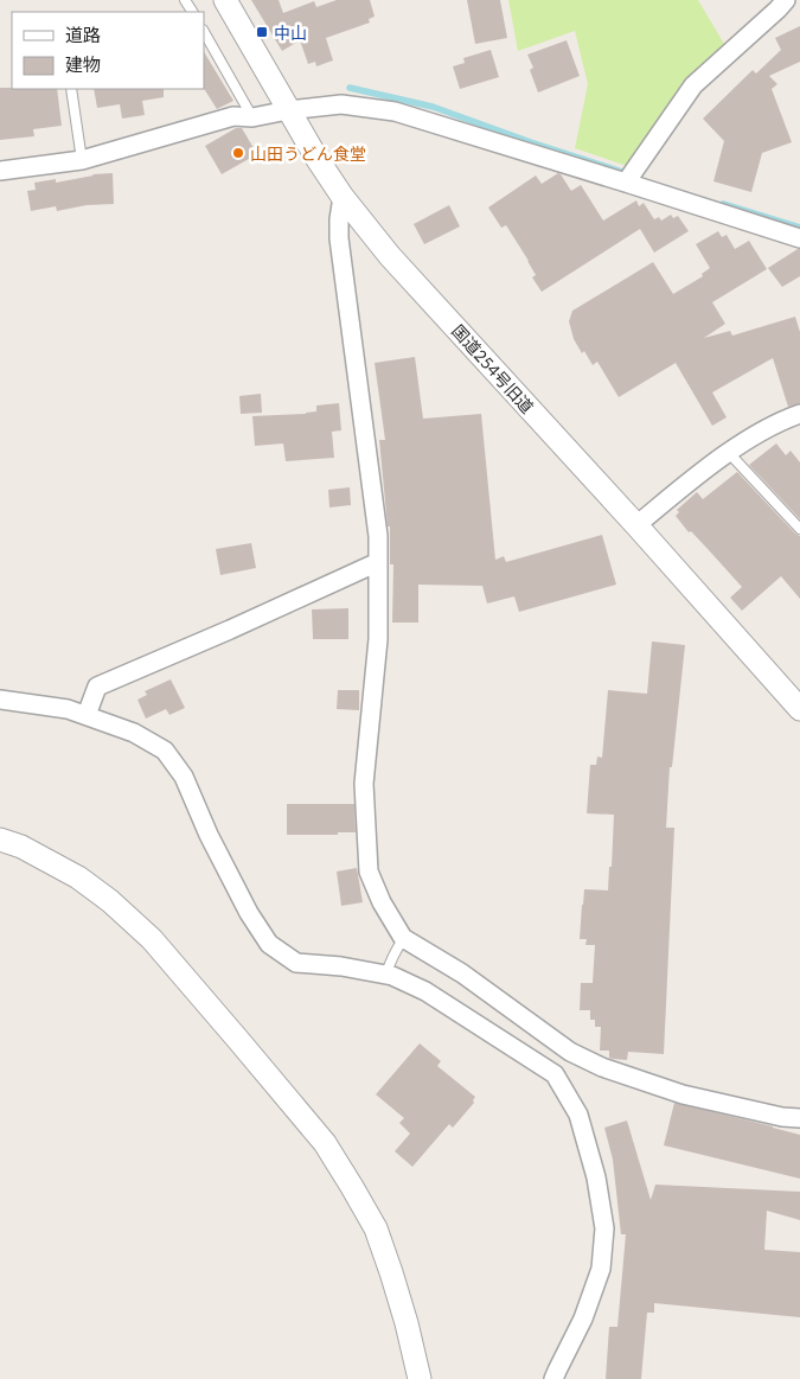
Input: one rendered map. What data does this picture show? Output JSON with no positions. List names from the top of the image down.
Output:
{
  "streets": {
    "street": ["国道254号旧道"]
  },
  "places": {
    "transit": ["中山"],
    "other": ["山田うどん食堂"]
  },
  "legend": ["道路", "建物"]
}
